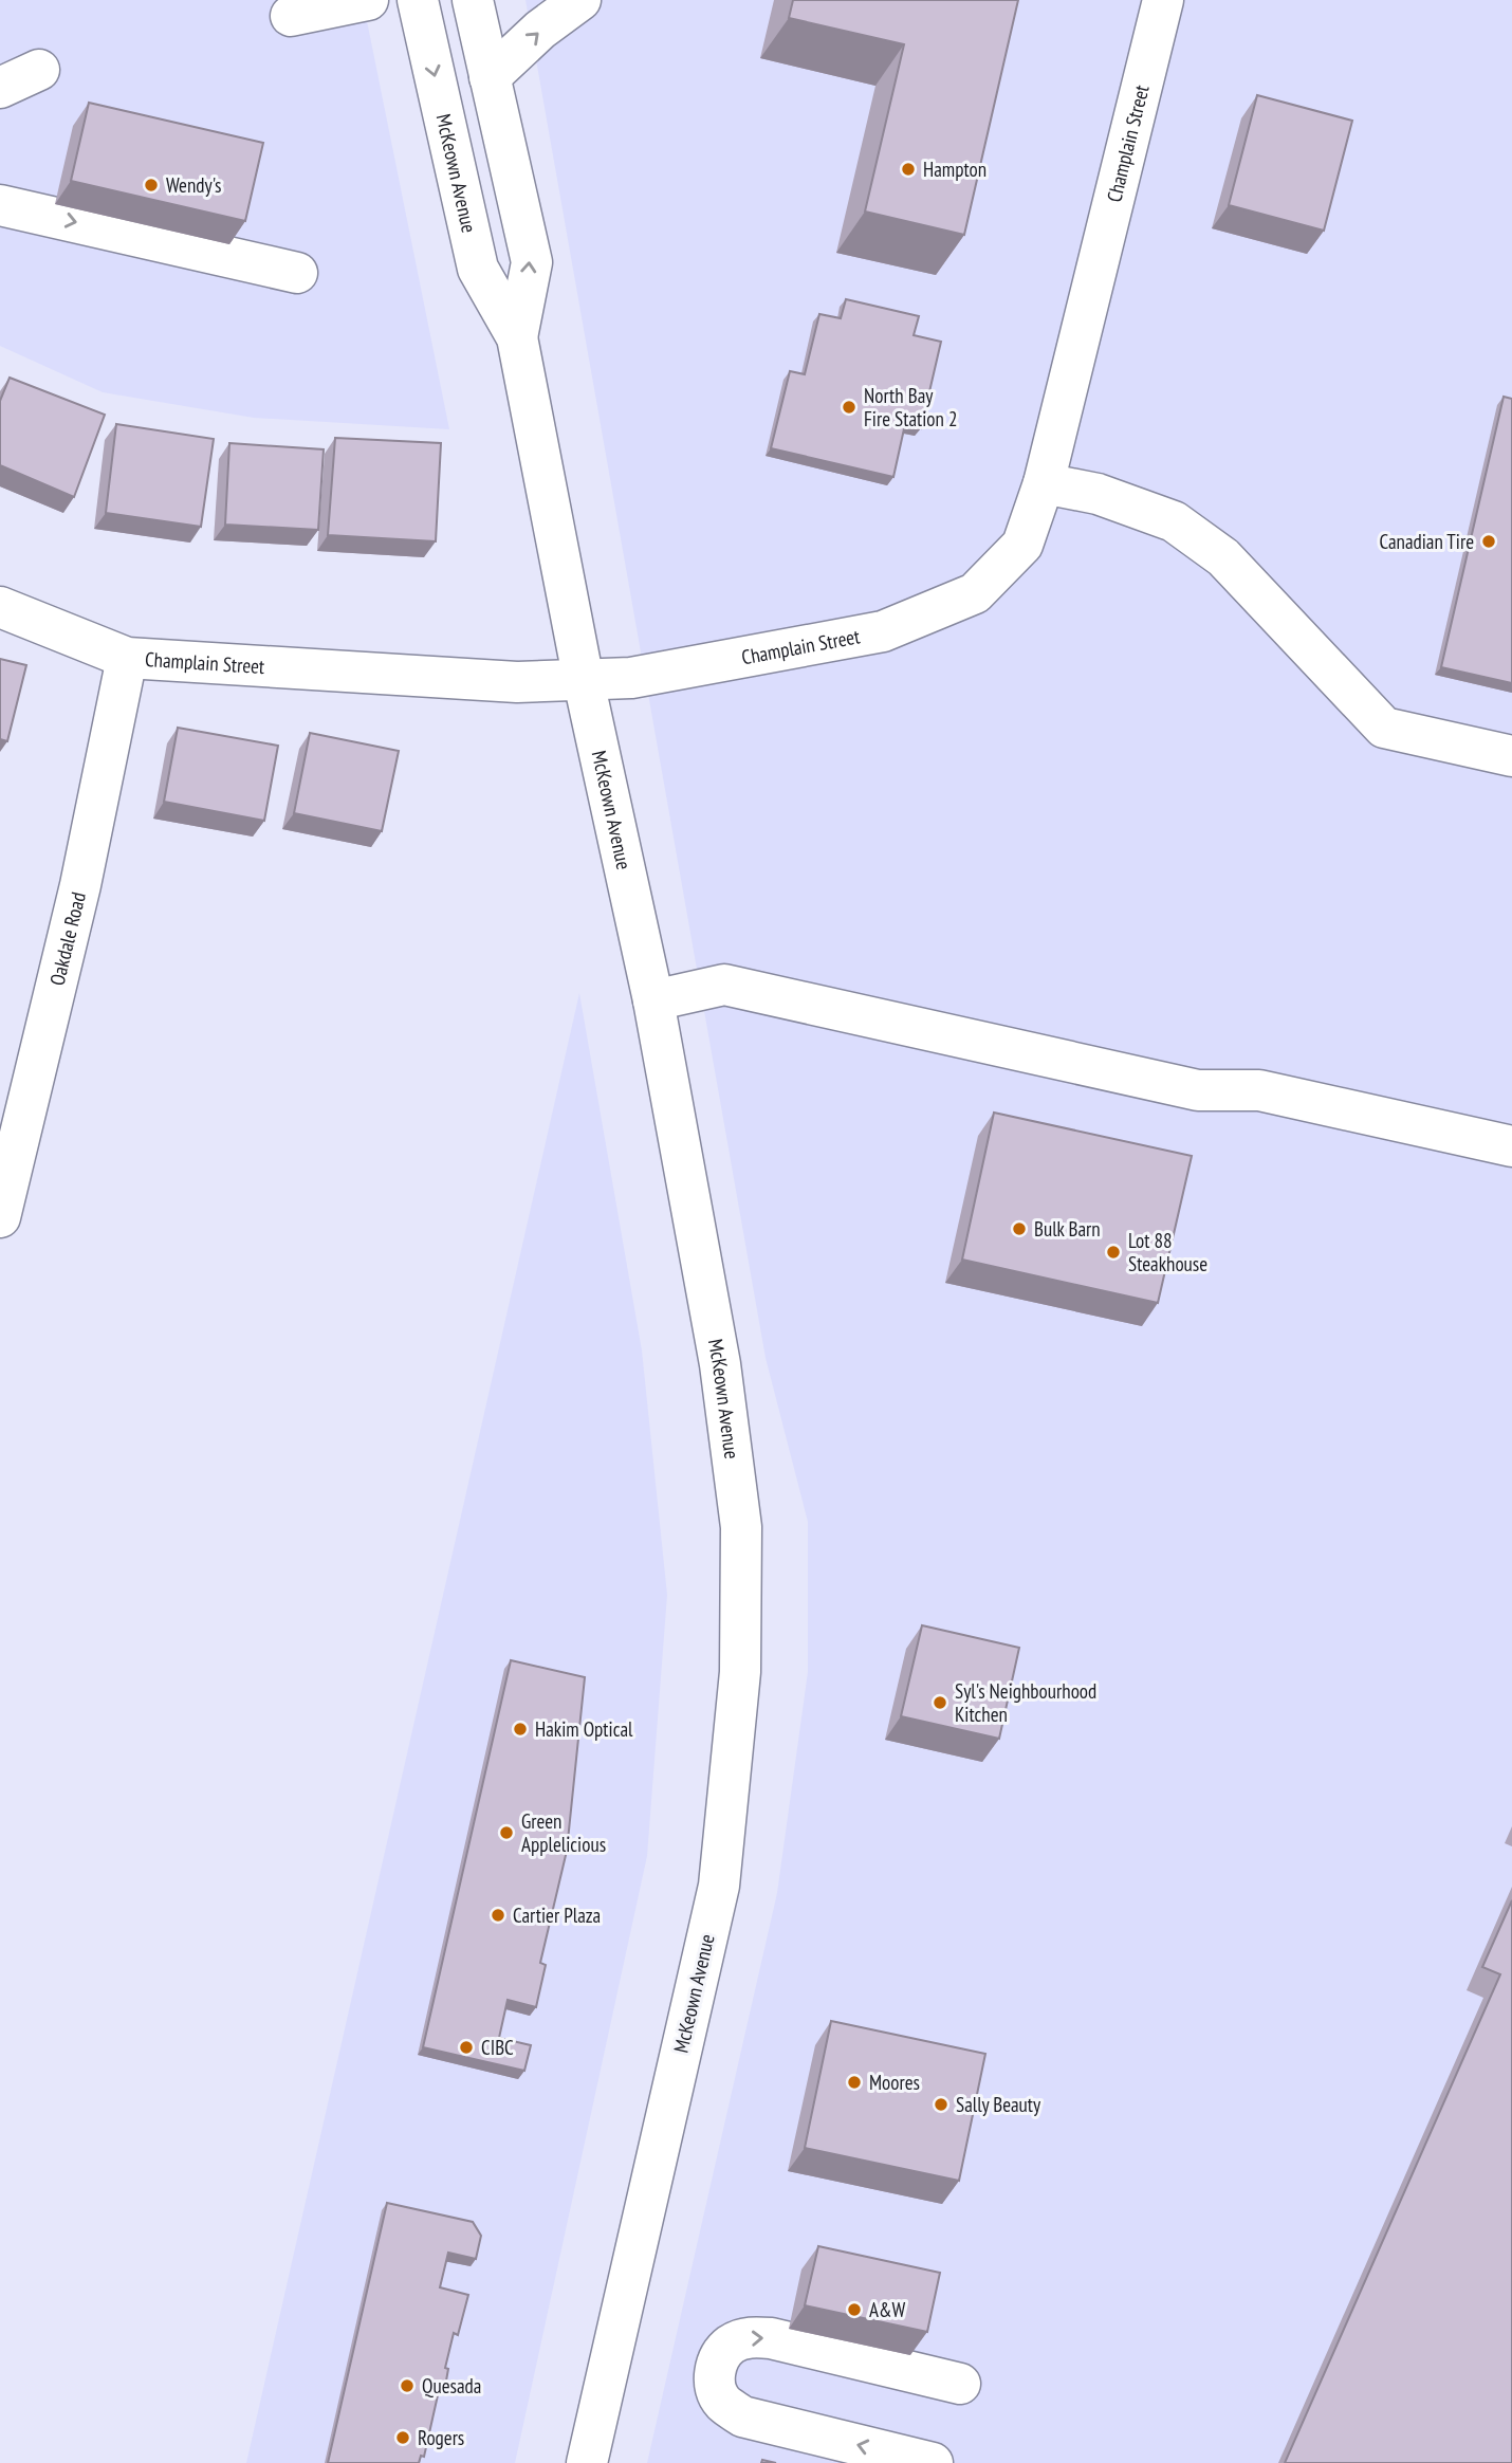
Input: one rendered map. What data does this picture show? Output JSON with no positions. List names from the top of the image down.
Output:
{
  "streets": {
    "street": ["Champlain Street", "McKeown Avenue", "Oakdale Road"]
  },
  "crossings": [
    ["Champlain Street", "McKeown Avenue"],
    ["Champlain Street", "Oakdale Road"]
  ],
  "places": [
    "Hampton",
    "Wendy's",
    "North Bay Fire Station 2",
    "Canadian Tire",
    "Bulk Barn",
    "Lot 88 Steakhouse",
    "Syl's Neighbourhood Kitchen",
    "Hakim Optical",
    "Green Applelicious",
    "Cartier Plaza",
    "CIBC",
    "Moores",
    "Sally Beauty",
    "A&W",
    "Quesada",
    "Rogers"
  ]
}
